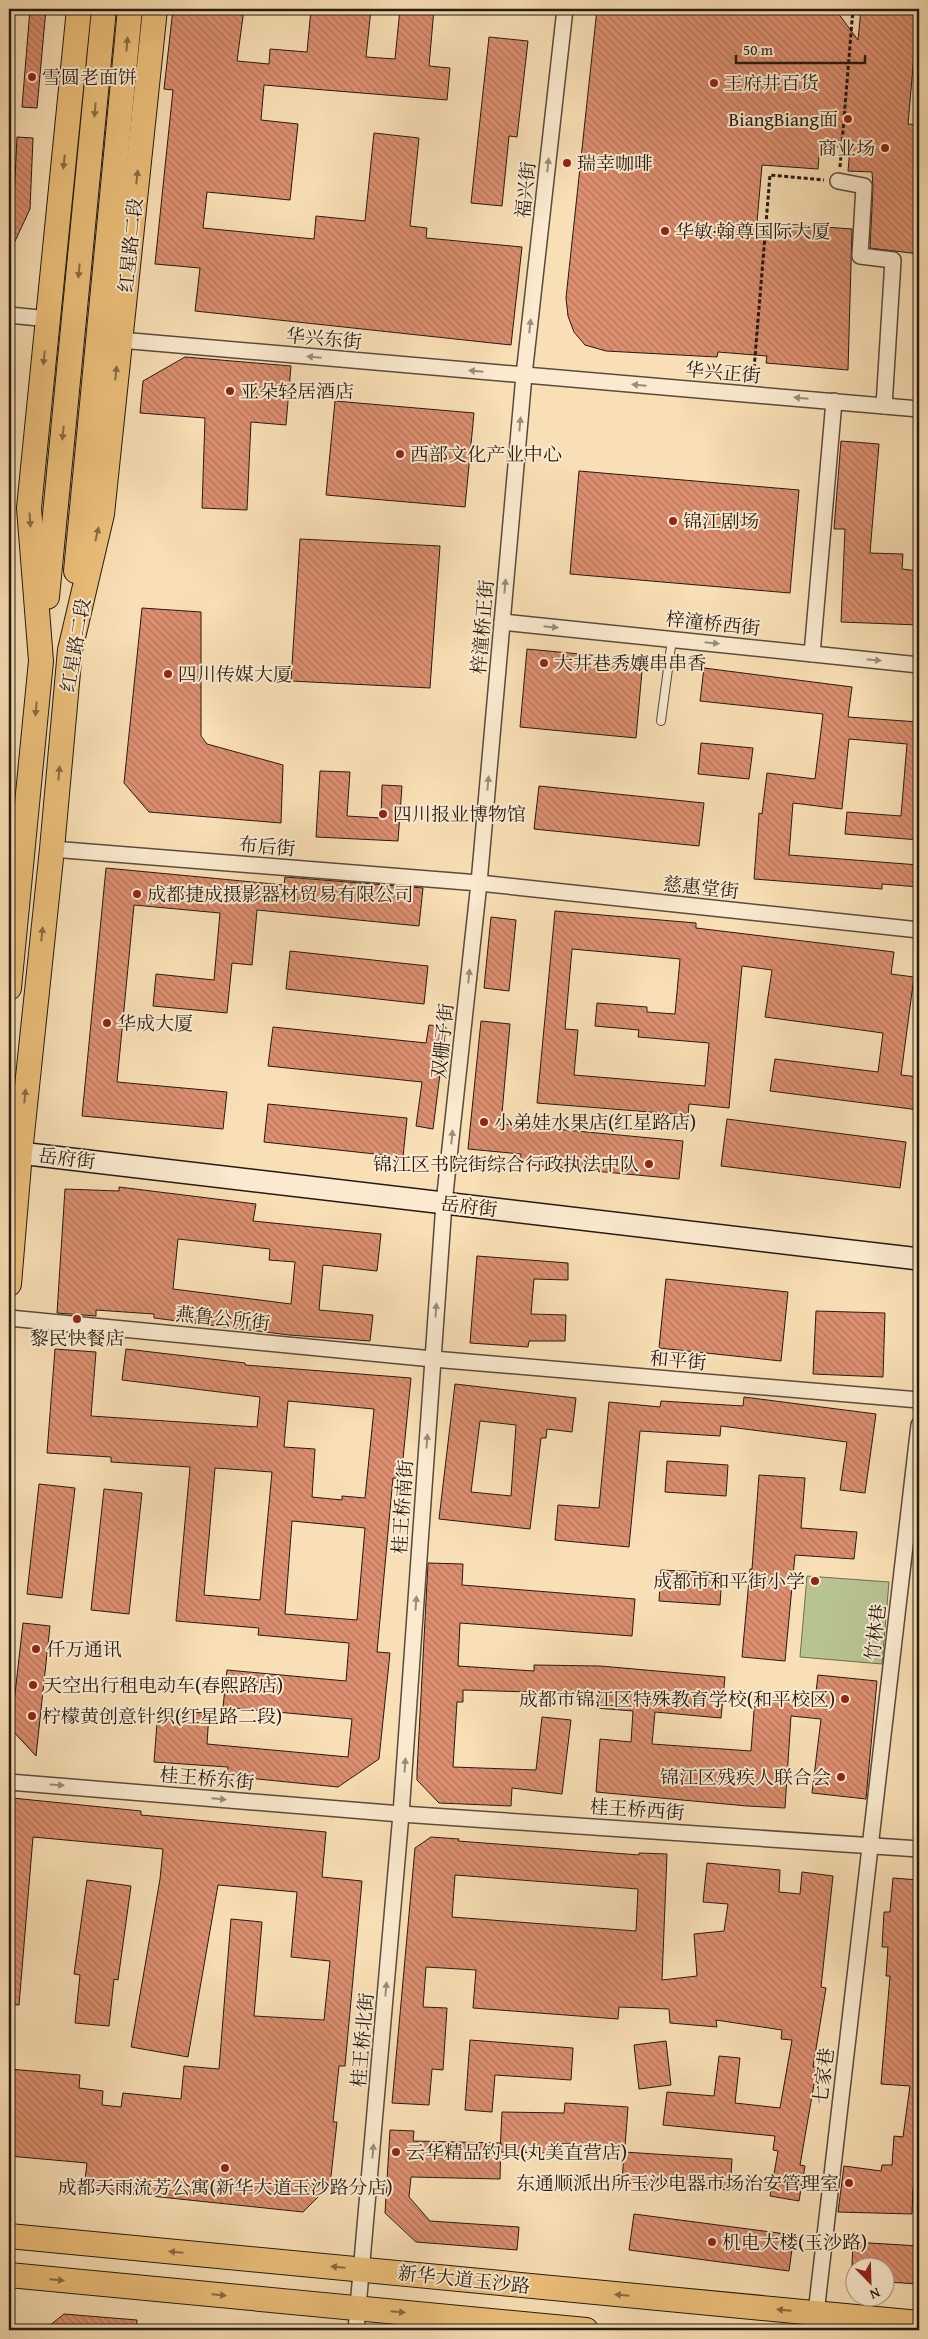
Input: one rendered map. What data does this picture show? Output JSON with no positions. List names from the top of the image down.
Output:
{
  "streets": {
    "main road": ["红星路二段", "新华大道玉沙路"],
    "street": [
      "福兴街",
      "华兴东街",
      "华兴正街",
      "梓潼桥西街",
      "梓潼桥正街",
      "布后街",
      "慈惠堂街",
      "双栅子街",
      "岳府街",
      "燕鲁公所街",
      "和平街",
      "桂王桥南街",
      "竹林巷",
      "桂王桥东街",
      "桂王桥西街",
      "桂王桥北街",
      "七家巷"
    ]
  },
  "crossings": [
    ["福兴街", "华兴东街"],
    ["福兴街", "华兴正街"],
    ["福兴街", "梓潼桥正街"],
    ["红星路二段", "华兴东街"],
    ["红星路二段", "布后街"],
    ["红星路二段", "岳府街"],
    ["华兴东街", "华兴正街"],
    ["华兴东街", "梓潼桥正街"],
    ["华兴正街", "梓潼桥正街"],
    ["梓潼桥西街", "梓潼桥正街"],
    ["梓潼桥正街", "布后街"],
    ["梓潼桥正街", "慈惠堂街"],
    ["梓潼桥正街", "双栅子街"],
    ["布后街", "慈惠堂街"],
    ["布后街", "双栅子街"],
    ["慈惠堂街", "双栅子街"],
    ["双栅子街", "岳府街"],
    ["双栅子街", "桂王桥南街"],
    ["岳府街", "桂王桥南街"],
    ["燕鲁公所街", "和平街"],
    ["燕鲁公所街", "桂王桥南街"],
    ["和平街", "桂王桥南街"],
    ["桂王桥南街", "桂王桥东街"],
    ["桂王桥南街", "桂王桥西街"],
    ["桂王桥南街", "桂王桥北街"],
    ["竹林巷", "桂王桥西街"],
    ["竹林巷", "七家巷"],
    ["桂王桥东街", "桂王桥西街"],
    ["桂王桥东街", "桂王桥北街"],
    ["桂王桥西街", "桂王桥北街"],
    ["桂王桥西街", "七家巷"],
    ["桂王桥北街", "新华大道玉沙路"],
    ["七家巷", "新华大道玉沙路"]
  ],
  "one_way": [
    "福兴街",
    "华兴东街",
    "华兴正街",
    "梓潼桥西街",
    "梓潼桥正街",
    "双栅子街",
    "桂王桥南街",
    "桂王桥东街",
    "桂王桥北街"
  ],
  "places": [
    "雪圆老面饼",
    "王府井百货",
    "BiangBiang面",
    "商业场",
    "瑞幸咖啡",
    "华敏·翰尊国际大厦",
    "亚朵轻居酒店",
    "西部文化产业中心",
    "锦江剧场",
    "大井巷秀孃串串香",
    "四川传媒大厦",
    "四川报业博物馆",
    "成都捷成摄影器材贸易有限公司",
    "华成大厦",
    "小弟娃水果店(红星路店)",
    "锦江区书院街综合行政执法中队",
    "黎民快餐店",
    "成都市和平街小学",
    "仟万通讯",
    "天空出行租电动车(春熙路店)",
    "成都市锦江区特殊教育学校(和平校区)",
    "柠檬黄创意针织(红星路二段)",
    "锦江区残疾人联合会",
    "云华精品钓具(丸美直营店)",
    "成都天雨流芳公寓(新华大道玉沙路分店)",
    "东通顺派出所玉沙电器市场治安管理室",
    "机电大楼(玉沙路)"
  ],
  "scale_bar": "50 m",
  "north": "bottom right"
}
